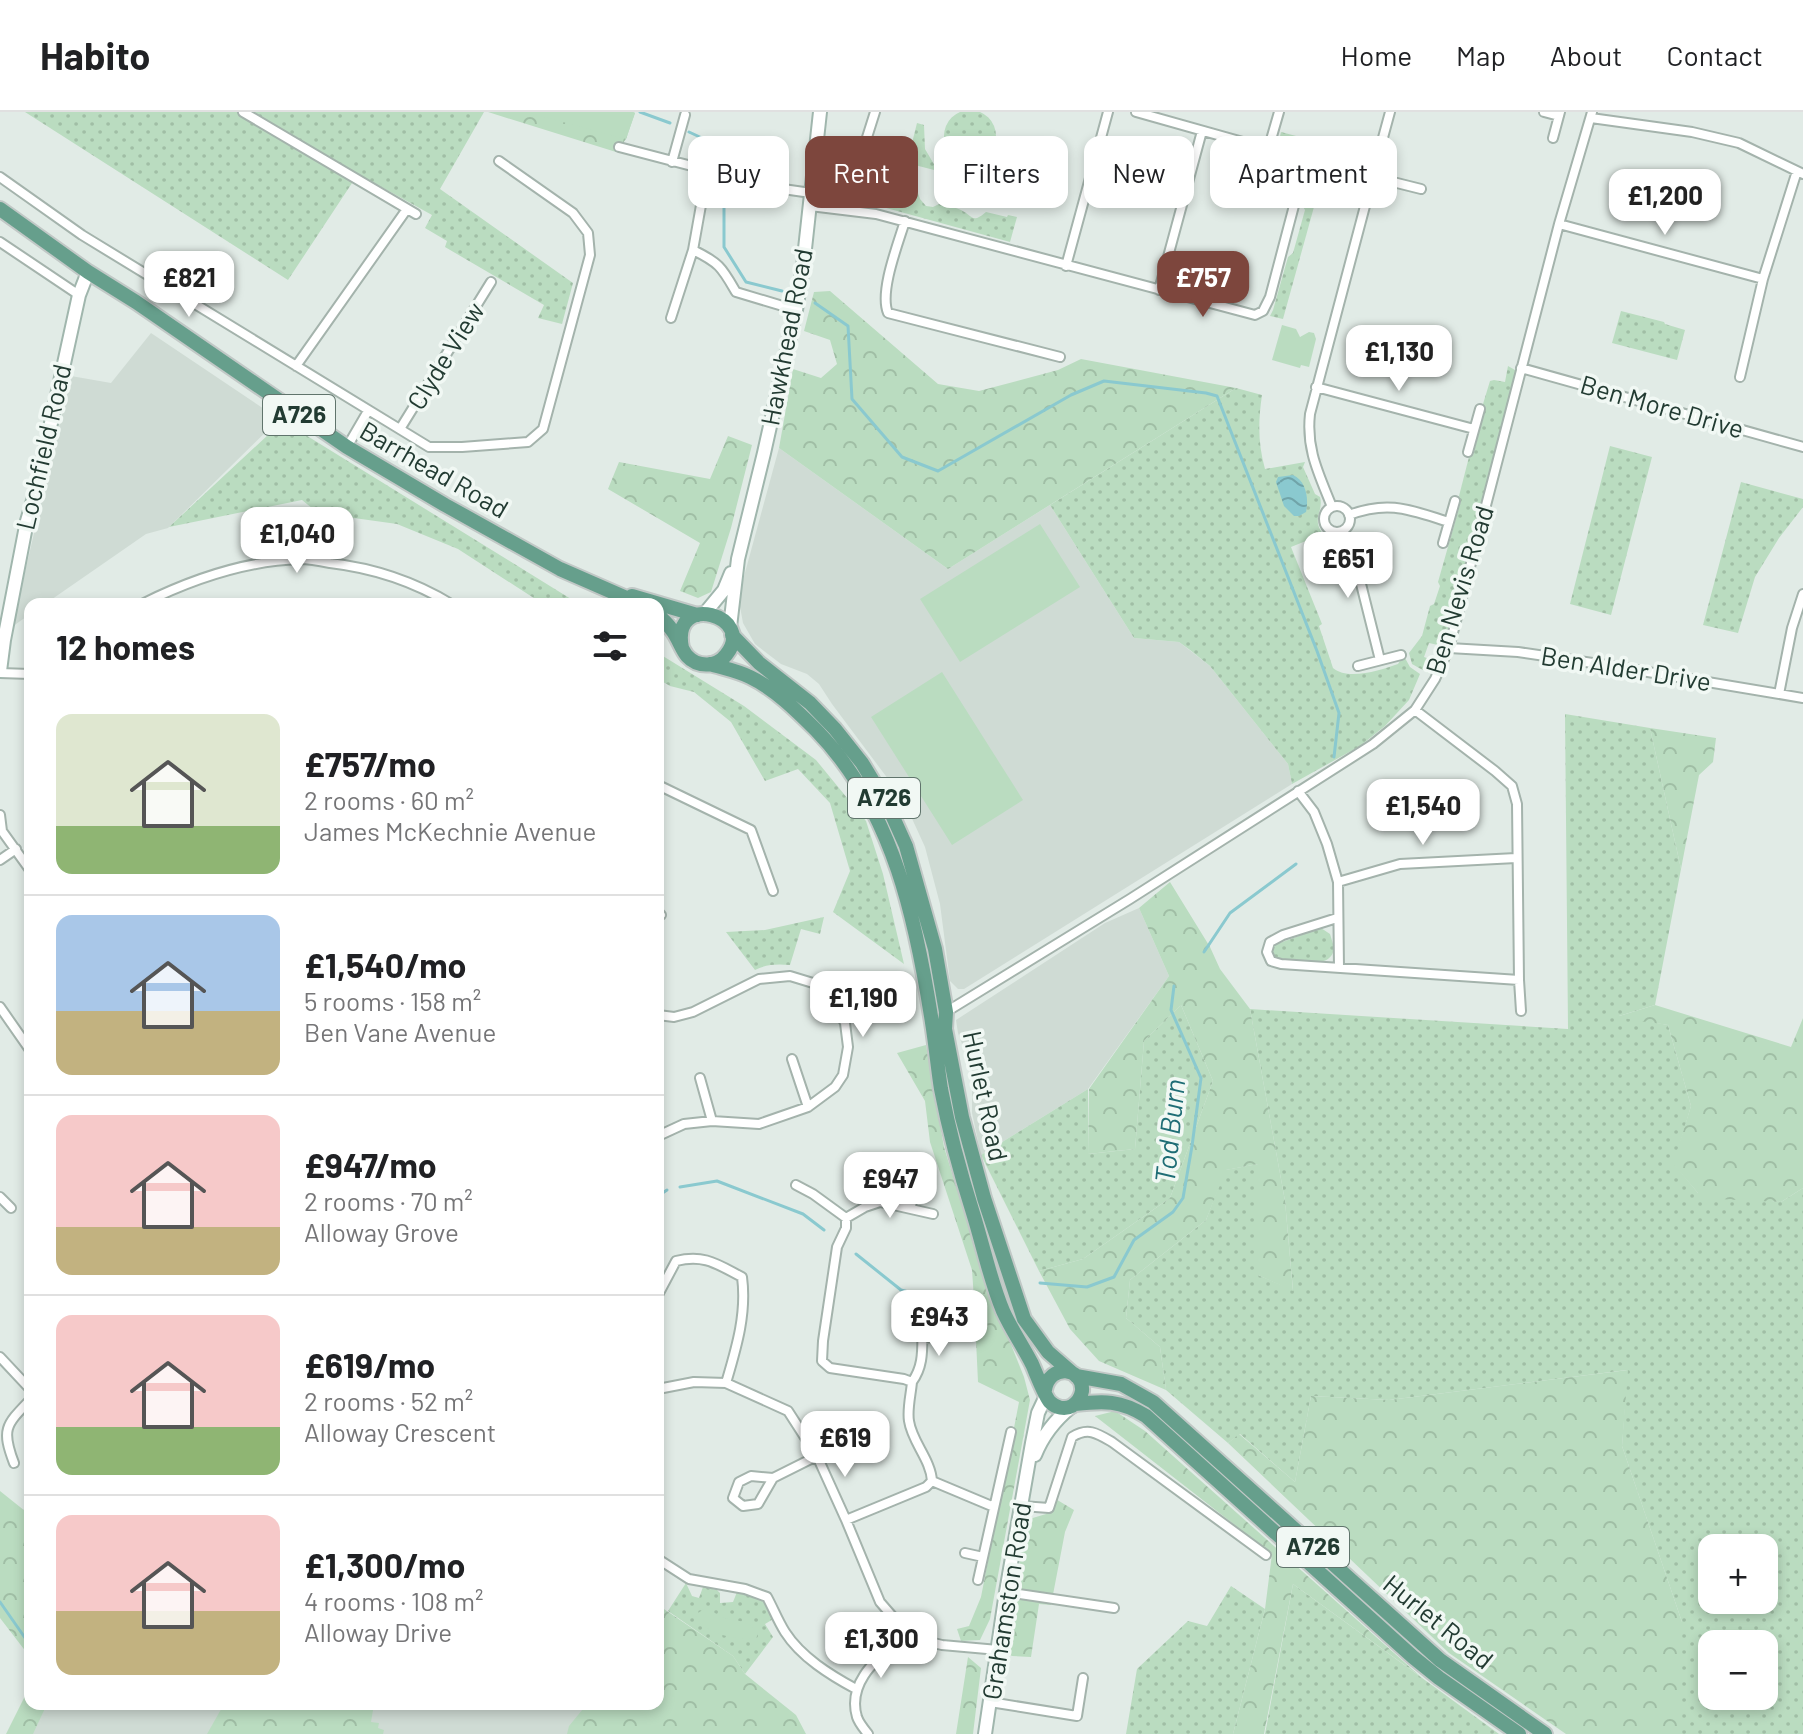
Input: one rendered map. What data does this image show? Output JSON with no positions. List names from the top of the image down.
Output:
{
  "streets": {
    "main road": ["A726", "Barrhead Road", "Hurlet Road"],
    "street": [
      "Hawkhead Road",
      "Clyde View",
      "Ben More Drive",
      "Lochfield Road",
      "Ben Nevis Road",
      "Ben Alder Drive",
      "Grahamston Road"
    ]
  },
  "crossings": [
    ["Hawkhead Road", "Barrhead Road"],
    ["Hawkhead Road", "Hurlet Road"],
    ["Ben More Drive", "Ben Nevis Road"],
    ["Lochfield Road", "Barrhead Road"],
    ["Barrhead Road", "Hurlet Road"],
    ["Ben Nevis Road", "Ben Alder Drive"],
    ["Ben Nevis Road", "Hurlet Road"],
    ["Hurlet Road", "Grahamston Road"]
  ],
  "water": ["Tod Burn"],
  "page": {
    "header": "Habito",
    "nav": [
      "Home",
      "Map",
      "About",
      "Contact"
    ],
    "chip": [
      "Buy",
      "Rent",
      "Filters",
      "New",
      "Apartment"
    ],
    "price": [
      "£1,200",
      "£821",
      "£757",
      "£1,130",
      "£1,040",
      "£651",
      "£1,540",
      "£1,190",
      "£947",
      "£943",
      "£619",
      "£1,300"
    ],
    "heading": "12 homes",
    "list": [
      {
        "name": "£757/mo",
        "note": "2 rooms · 60 m² · James McKechnie Avenue"
      },
      {
        "name": "£1,540/mo",
        "note": "5 rooms · 158 m² · Ben Vane Avenue"
      },
      {
        "name": "£947/mo",
        "note": "2 rooms · 70 m² · Alloway Grove"
      },
      {
        "name": "£619/mo",
        "note": "2 rooms · 52 m² · Alloway Crescent"
      },
      {
        "name": "£1,300/mo",
        "note": "4 rooms · 108 m² · Alloway Drive"
      }
    ],
    "map_buttons": ["+", "−"]
  }
}
